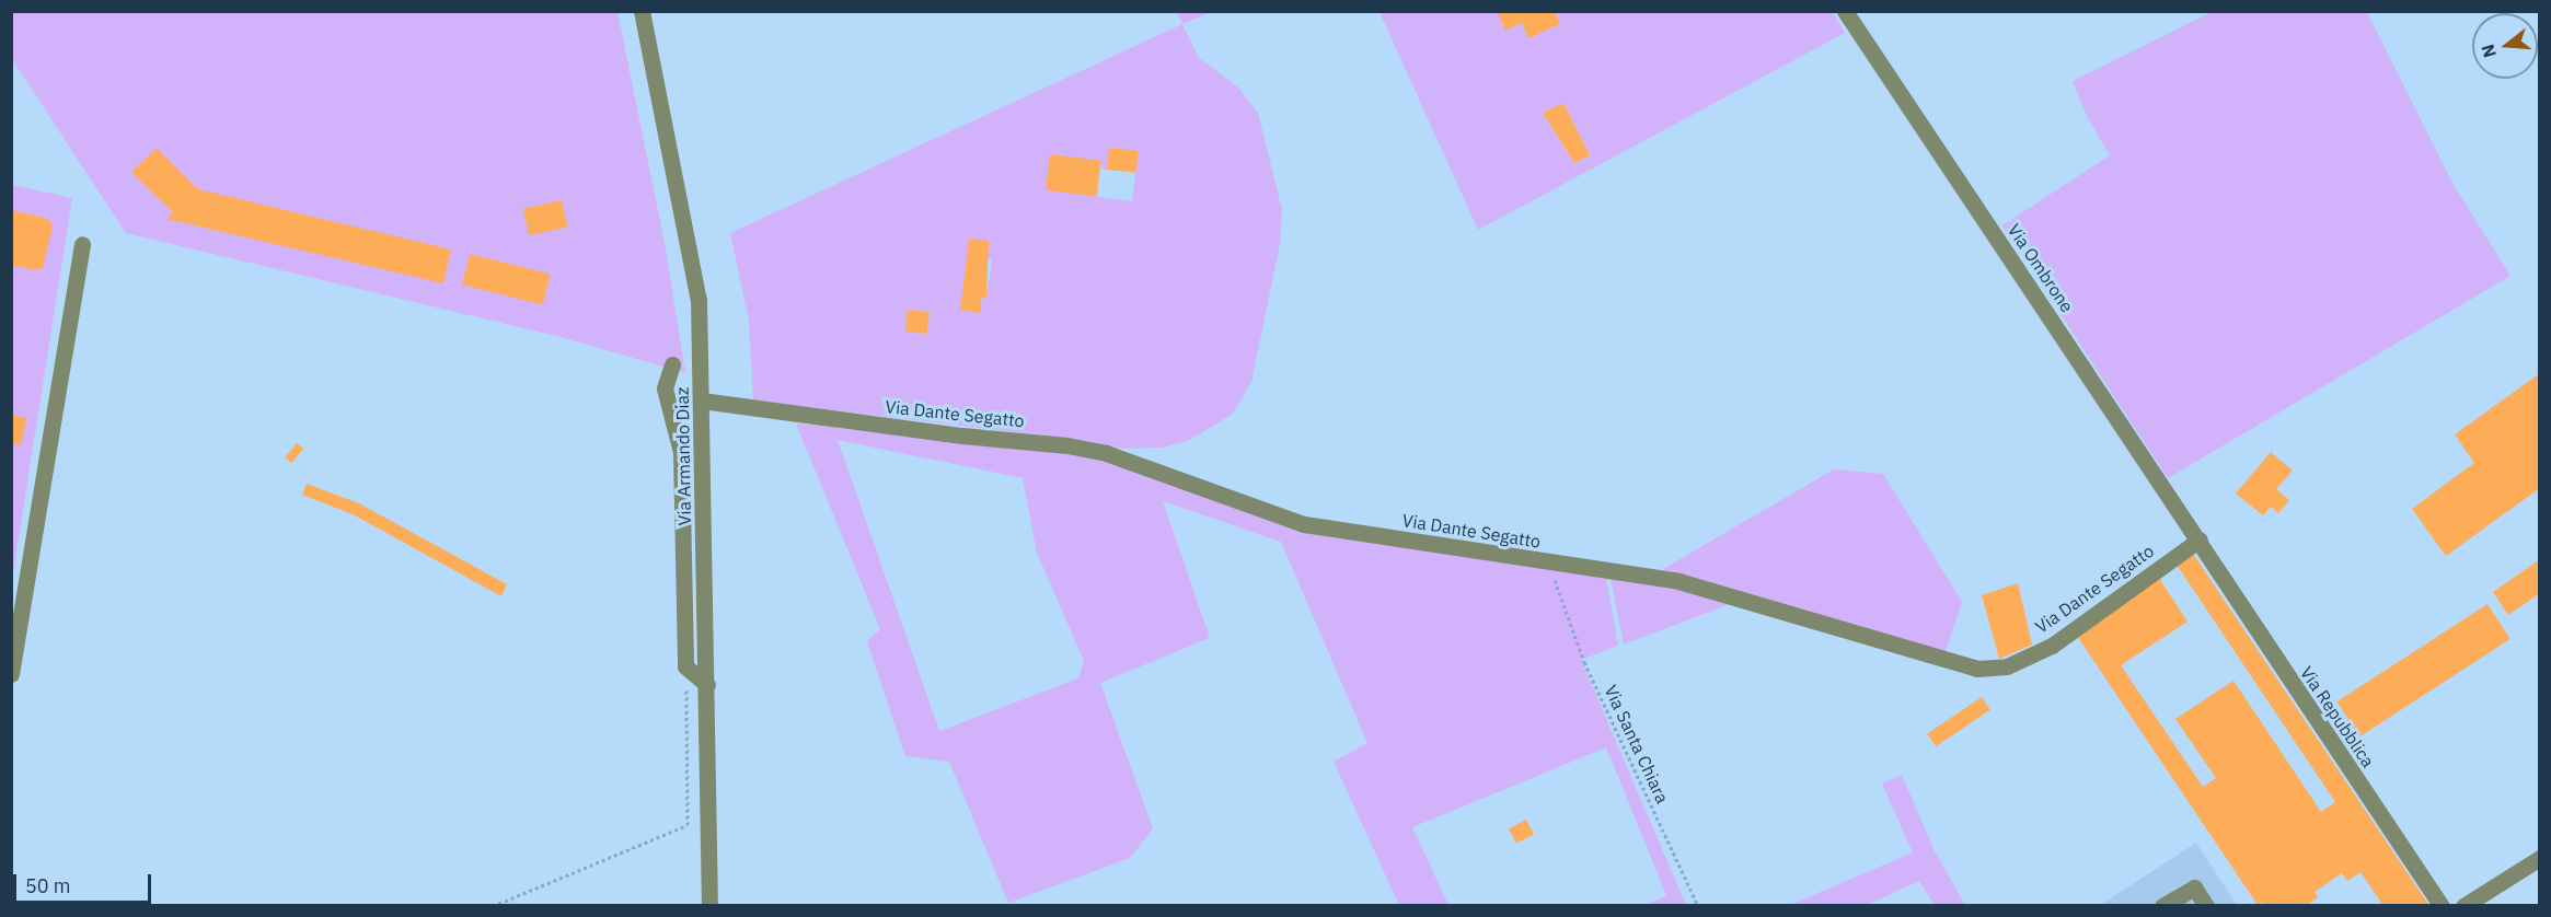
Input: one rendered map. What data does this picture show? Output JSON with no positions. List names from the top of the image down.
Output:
{
  "streets": {
    "street": [
      "Via Ombrone",
      "Via Dante Segatto",
      "Via Armando Diaz",
      "Via Repubblica"
    ],
    "path": ["Via Santa Chiara"]
  },
  "crossings": [
    ["Via Ombrone", "Via Dante Segatto"],
    ["Via Ombrone", "Via Repubblica"],
    ["Via Dante Segatto", "Via Armando Diaz"],
    ["Via Dante Segatto", "Via Repubblica"]
  ],
  "scale_bar": "50 m",
  "north": "left"
}
